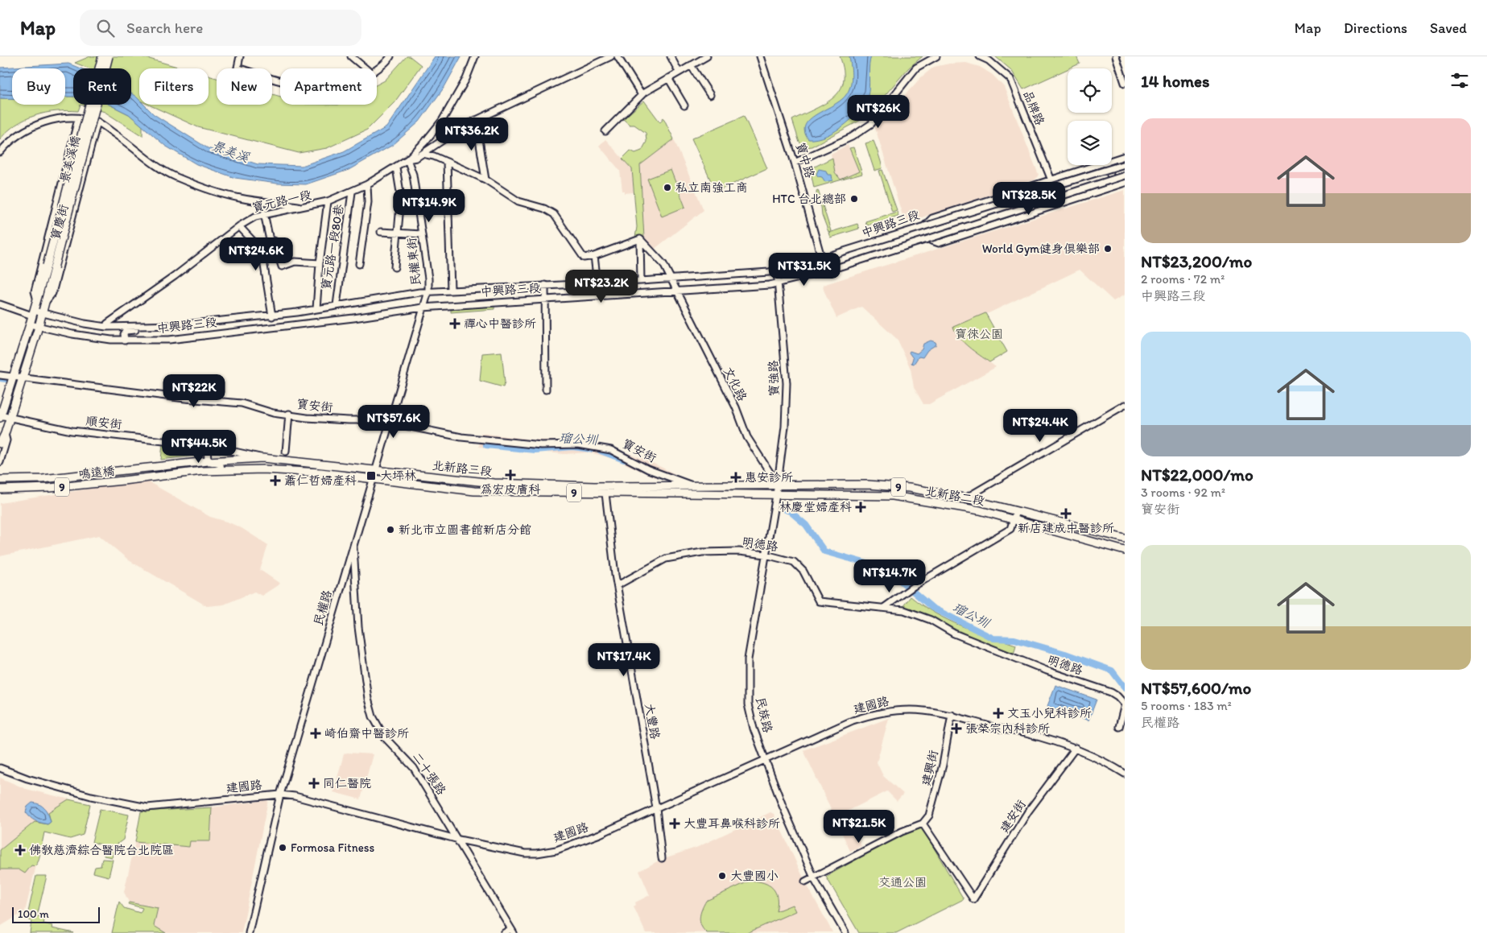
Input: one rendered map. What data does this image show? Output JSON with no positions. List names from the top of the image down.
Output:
{
  "streets": {
    "main road": [
      "景美溪橋",
      "寶慶街",
      "北新路三段",
      "鳴遠橋",
      "9",
      "北新路二段"
    ],
    "street": [
      "品牌路",
      "寶中路",
      "寶元路一段",
      "中興路三段",
      "寶元路一段80巷",
      "民權東街",
      "寶強路",
      "文化路",
      "寶安街",
      "順安街",
      "明德路",
      "民權路",
      "建國路",
      "民族路",
      "大豐路",
      "建興街",
      "二十張路",
      "建安街"
    ]
  },
  "crossings": [
    ["品牌路", "中興路三段"],
    ["景美溪橋", "寶慶街"],
    ["寶中路", "中興路三段"],
    ["寶元路一段", "中興路三段"],
    ["寶元路一段", "寶元路一段80巷"],
    ["寶元路一段", "民權東街"],
    ["寶慶街", "中興路三段"],
    ["寶慶街", "寶安街"],
    ["寶慶街", "順安街"],
    ["中興路三段", "寶元路一段80巷"],
    ["中興路三段", "民權東街"],
    ["中興路三段", "寶強路"],
    ["中興路三段", "文化路"],
    ["中興路三段", "民權路"],
    ["民權東街", "民權路"],
    ["寶強路", "文化路"],
    ["寶強路", "北新路三段"],
    ["寶強路", "北新路二段"],
    ["寶強路", "民族路"],
    ["文化路", "北新路三段"],
    ["文化路", "北新路二段"],
    ["文化路", "民族路"],
    ["寶安街", "北新路三段"],
    ["寶安街", "民權路"],
    ["順安街", "北新路三段"],
    ["北新路三段", "鳴遠橋"],
    ["北新路三段", "北新路二段"],
    ["北新路三段", "民權路"],
    ["北新路三段", "民族路"],
    ["北新路三段", "大豐路"],
    ["北新路二段", "民族路"],
    ["明德路", "民族路"],
    ["明德路", "大豐路"],
    ["民權路", "建國路"],
    ["民權路", "二十張路"],
    ["建國路", "民族路"],
    ["建國路", "大豐路"],
    ["建國路", "建興街"],
    ["建國路", "二十張路"],
    ["建國路", "建安街"],
    ["建興街", "建安街"]
  ],
  "water": ["景美溪", "瑠公圳"],
  "parks": ["寶徠公園", "交通公園"],
  "places": {
    "other": [
      "私立南強工商",
      "HTC 台北總部",
      "World Gym健身俱樂部",
      "新北市立圖書館新店分館",
      "Formosa Fitness",
      "大豐國小"
    ],
    "health": [
      "禪心中醫診所",
      "為宏皮膚科",
      "惠安診所",
      "蕭仁哲婦產科",
      "林慶堂婦產科",
      "新店建成中醫診所",
      "文玉小兒科診所",
      "張榮宗內科診所",
      "崎伯齋中醫診所",
      "同仁醫院",
      "大豐耳鼻喉科診所",
      "佛教慈濟綜合醫院台北院區"
    ],
    "transit": ["大坪林"]
  },
  "scale_bar": "100 m",
  "page": {
    "header": "Map",
    "search": "Search here",
    "nav": ["Map", "Directions", "Saved"],
    "heading": "14 homes",
    "chip": [
      "Buy",
      "Rent",
      "Filters",
      "New",
      "Apartment"
    ],
    "price": [
      "NT$26K",
      "NT$36.2K",
      "NT$28.5K",
      "NT$14.9K",
      "NT$24.6K",
      "NT$31.5K",
      "NT$23.2K",
      "NT$22K",
      "NT$57.6K",
      "NT$24.4K",
      "NT$44.5K",
      "NT$14.7K",
      "NT$17.4K",
      "NT$21.5K"
    ],
    "list": [
      {
        "name": "NT$23,200/mo",
        "note": "2 rooms · 72 m² · 中興路三段"
      },
      {
        "name": "NT$22,000/mo",
        "note": "3 rooms · 92 m² · 寶安街"
      },
      {
        "name": "NT$57,600/mo",
        "note": "5 rooms · 183 m² · 民權路"
      }
    ],
    "scale": "100 m"
  }
}
